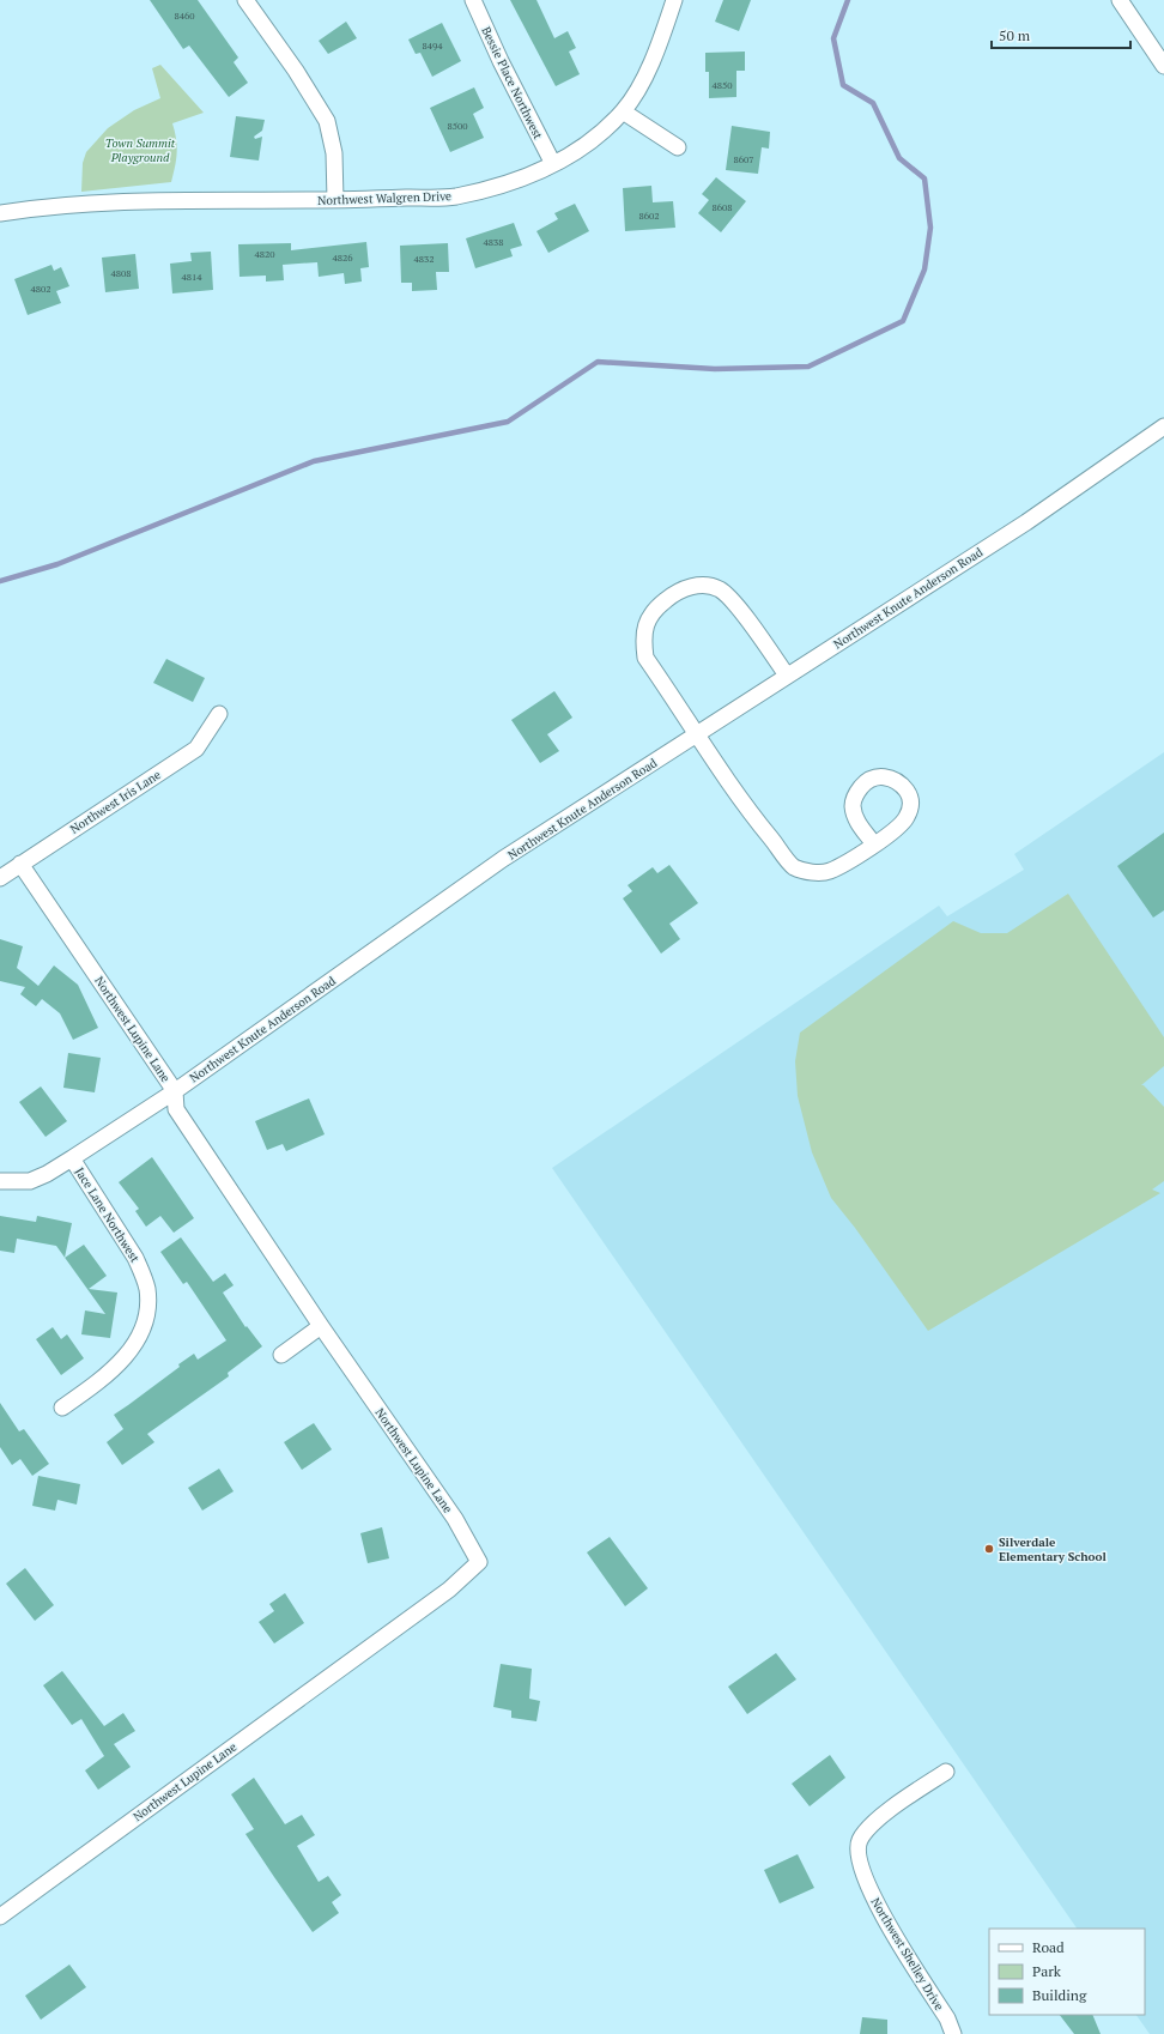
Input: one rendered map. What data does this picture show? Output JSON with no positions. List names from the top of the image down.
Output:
{
  "streets": {
    "street": [
      "Bessie Place Northwest",
      "Northwest Walgren Drive",
      "Northwest Knute Anderson Road",
      "Northwest Iris Lane",
      "Northwest Lupine Lane",
      "Jace Lane Northwest",
      "Northwest Shelley Drive"
    ]
  },
  "crossings": [
    ["Bessie Place Northwest", "Northwest Walgren Drive"],
    ["Northwest Knute Anderson Road", "Northwest Lupine Lane"],
    ["Northwest Knute Anderson Road", "Jace Lane Northwest"],
    ["Northwest Iris Lane", "Northwest Lupine Lane"]
  ],
  "parks": ["Town Summit Playground"],
  "places": ["Silverdale Elementary School"],
  "house_numbers": [
    "8460",
    "8494",
    "4850",
    "8500",
    "8607",
    "8608",
    "8602",
    "4838",
    "4820",
    "4826",
    "4832",
    "4808",
    "4814",
    "4802"
  ],
  "legend": ["Road", "Park", "Building"],
  "scale_bar": "50 m"
}
